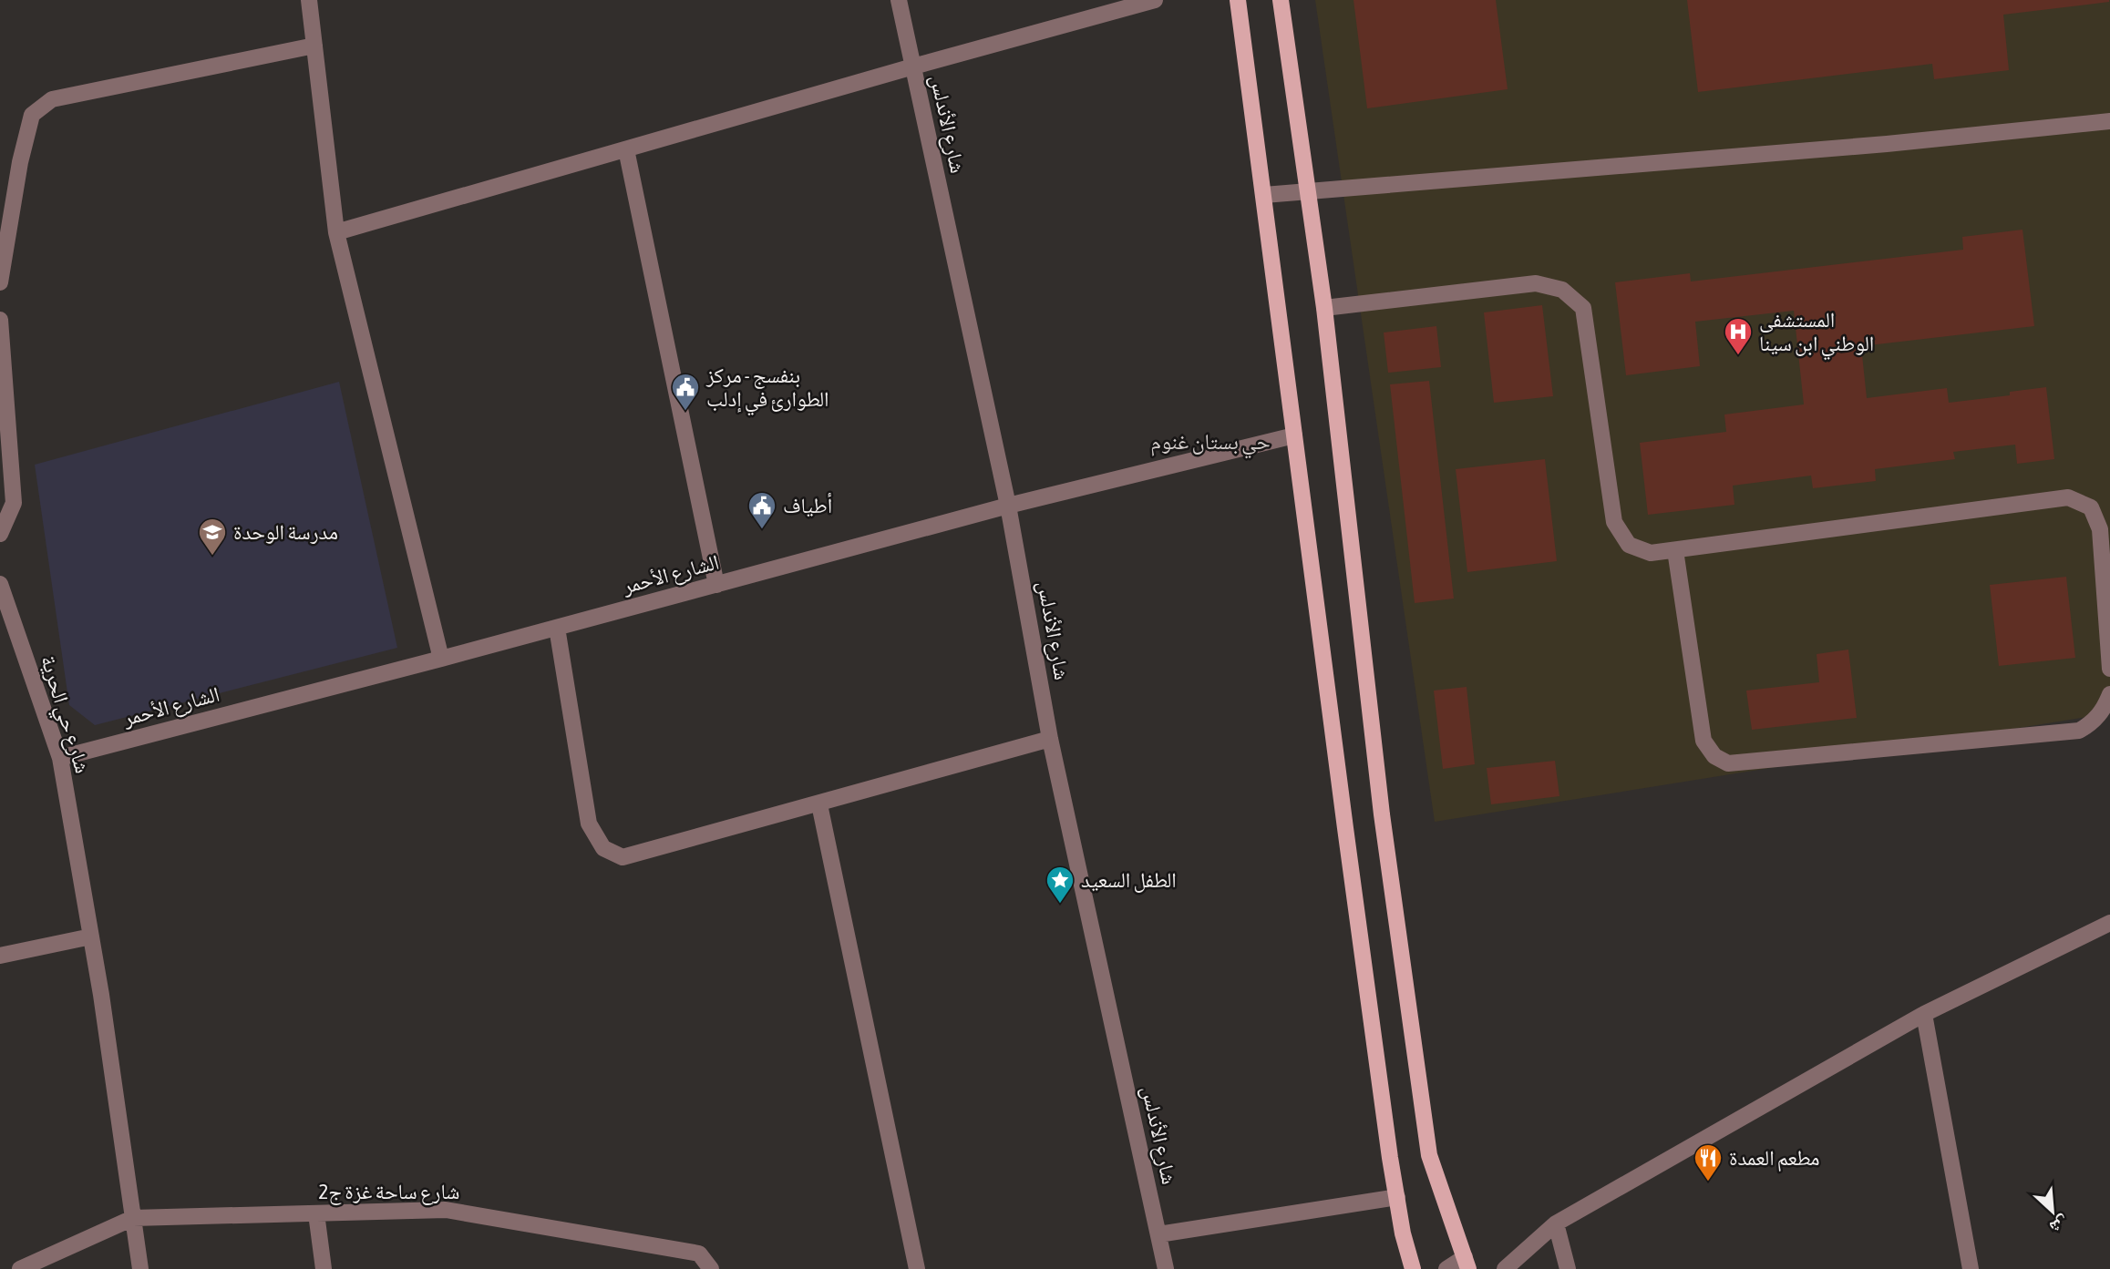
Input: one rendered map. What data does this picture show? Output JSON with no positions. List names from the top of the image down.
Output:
{
  "streets": {
    "street": [
      "شارع الأندلس",
      "الشارع الأحمر",
      "شارع حي الحرية",
      "شارع ساحة غزة ج2"
    ]
  },
  "crossings": [
    ["شارع الأندلس", "الشارع الأحمر"],
    ["الشارع الأحمر", "شارع حي الحرية"],
    ["شارع حي الحرية", "شارع ساحة غزة ج2"]
  ],
  "districts": ["حي بستان غنوم"],
  "places": {
    "hospital": ["المستشفى الوطني ابن سينا"],
    "public building": ["بنفسج - مركز الطوارئ في إدلب", "أطياف"],
    "school or university": ["مدرسة الوحدة"],
    "place": ["الطفل السعيد"],
    "restaurant": ["مطعم العمدة"]
  },
  "north": "bottom right"
}
